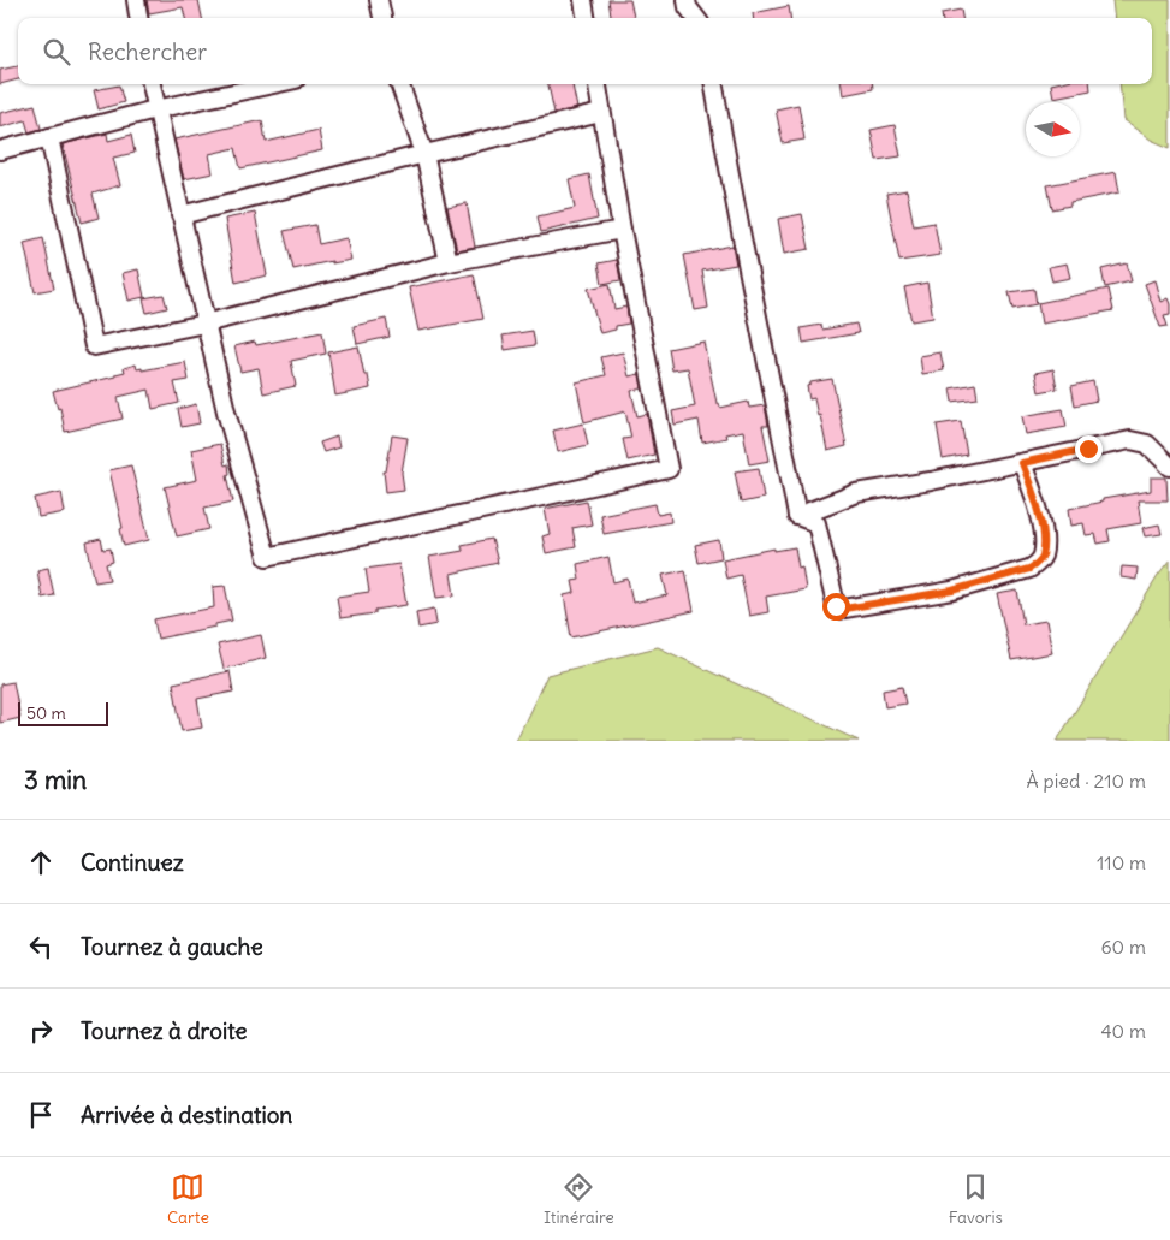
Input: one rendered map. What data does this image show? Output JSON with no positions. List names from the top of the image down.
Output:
{
  "scale_bar": "50 m",
  "north": "right",
  "page": {
    "search": "Rechercher",
    "scale": "50 m",
    "heading": ["3 min", "À pied · 210 m"],
    "list": [
      ["Continuez", "110 m"],
      ["Tournez à gauche", "60 m"],
      ["Tournez à droite", "40 m"],
      "Arrivée à destination"
    ],
    "nav": ["Carte", "Itinéraire", "Favoris"]
  }
}
